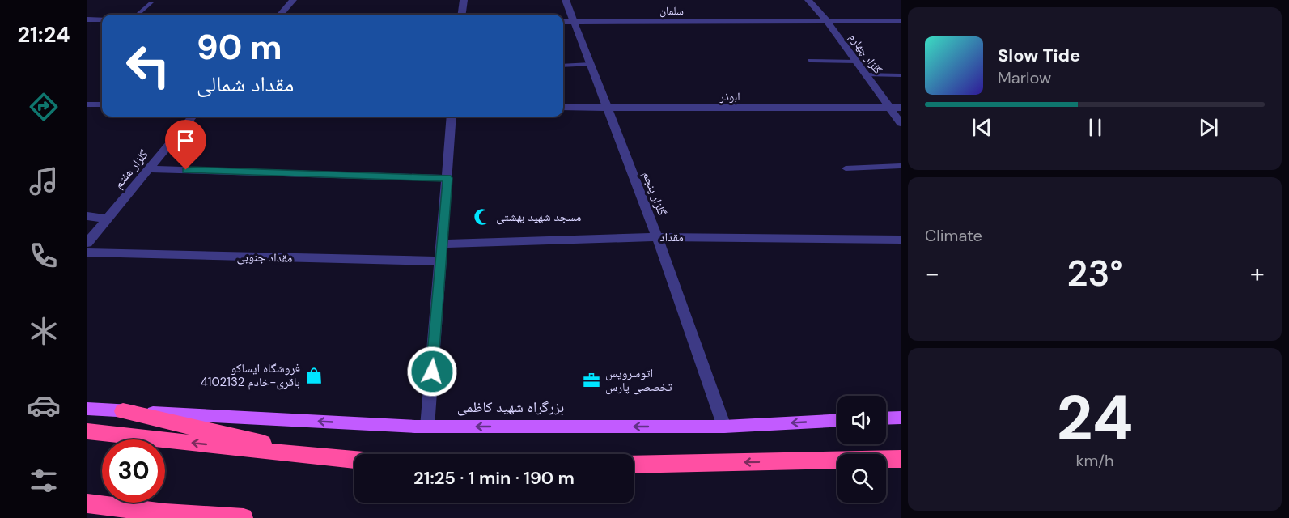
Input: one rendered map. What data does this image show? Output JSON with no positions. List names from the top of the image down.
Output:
{
  "streets": {
    "main road": ["بزرگراه شهید کاظمی"],
    "street": [
      "سلمان",
      "گلزار چهارم",
      "ابوذر",
      "گلزار هفتم",
      "گلزار پنجم",
      "مقداد",
      "مقداد جنوبی"
    ]
  },
  "crossings": [
    ["سلمان", "گلزار چهارم"],
    ["سلمان", "گلزار پنجم"],
    ["گلزار چهارم", "ابوذر"],
    ["ابوذر", "گلزار پنجم"],
    ["گلزار پنجم", "مقداد"],
    ["گلزار پنجم", "بزرگراه شهید کاظمی"]
  ],
  "one_way": ["بزرگراه شهید کاظمی"],
  "places": {
    "mosque": ["مسجد شهید بهشتی"],
    "shop": ["فروشگاه ایساکو باقری-خادم 4102132"],
    "office": ["اتوسرویس تخصصی پارس"]
  },
  "page": {
    "tabs": "21:24",
    "turn": ["90 m", "مقداد شمالی"],
    "song": ["Slow Tide", "Marlow"],
    "tile": [
      "Climate",
      ["24", "km/h"]
    ],
    "heat": ["−", "23°", "+"],
    "limit": "30",
    "trip": "21:25 · 1 min · 190 m"
  }
}
